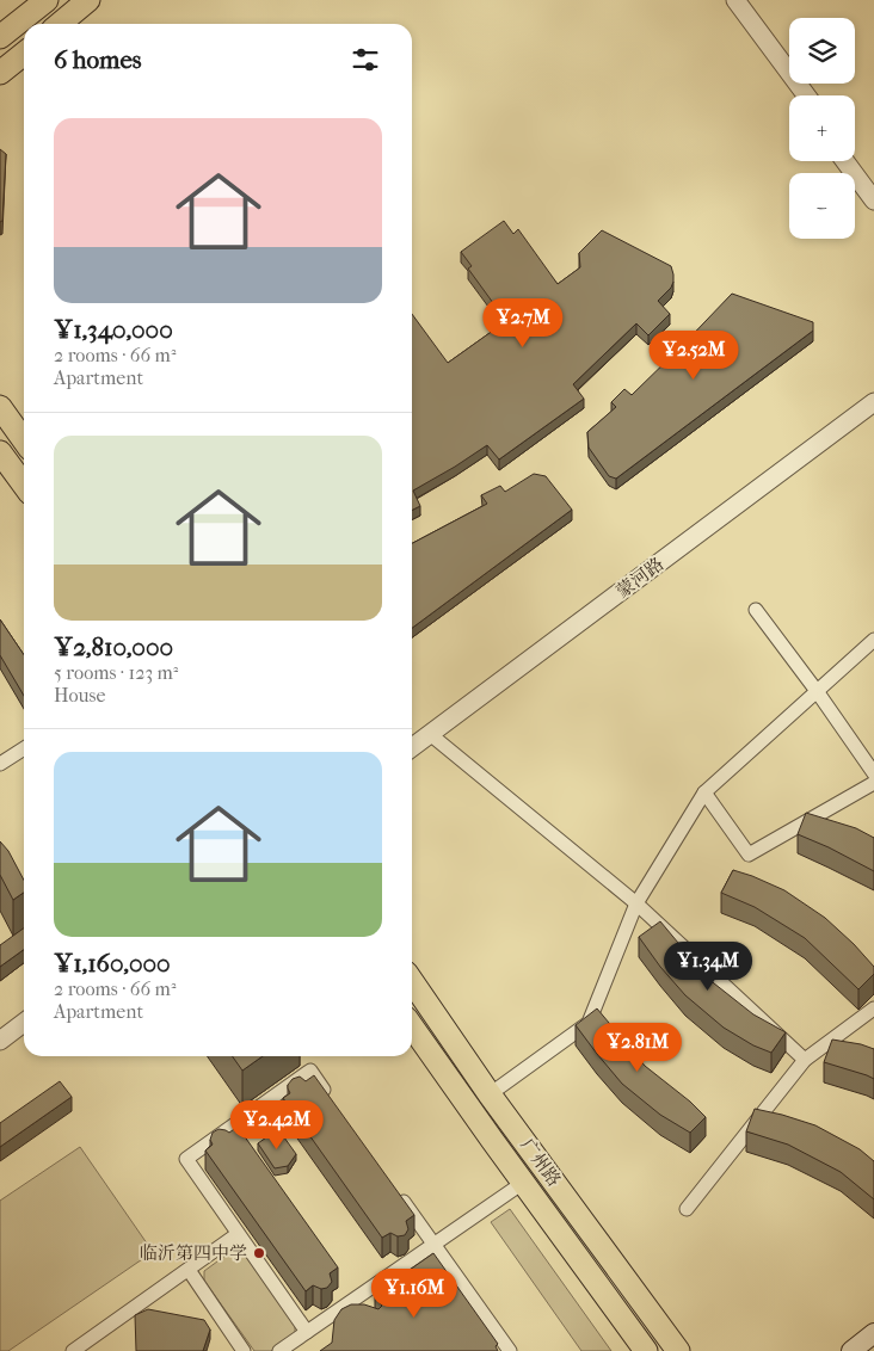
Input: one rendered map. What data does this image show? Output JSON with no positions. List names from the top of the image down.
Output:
{
  "streets": {
    "main road": ["广州路"],
    "street": ["蒙河路"]
  },
  "places": ["临沂第四中学"],
  "page": {
    "map_buttons": ["+", "−"],
    "heading": "6 homes",
    "list": [
      {
        "name": "¥1,340,000",
        "note": "2 rooms · 66 m² · Apartment"
      },
      {
        "name": "¥2,810,000",
        "note": "5 rooms · 123 m² · House"
      },
      {
        "name": "¥1,160,000",
        "note": "2 rooms · 66 m² · Apartment"
      }
    ],
    "price": [
      "¥2.7M",
      "¥2.52M",
      "¥1.34M",
      "¥2.81M",
      "¥2.42M",
      "¥1.16M"
    ]
  }
}
